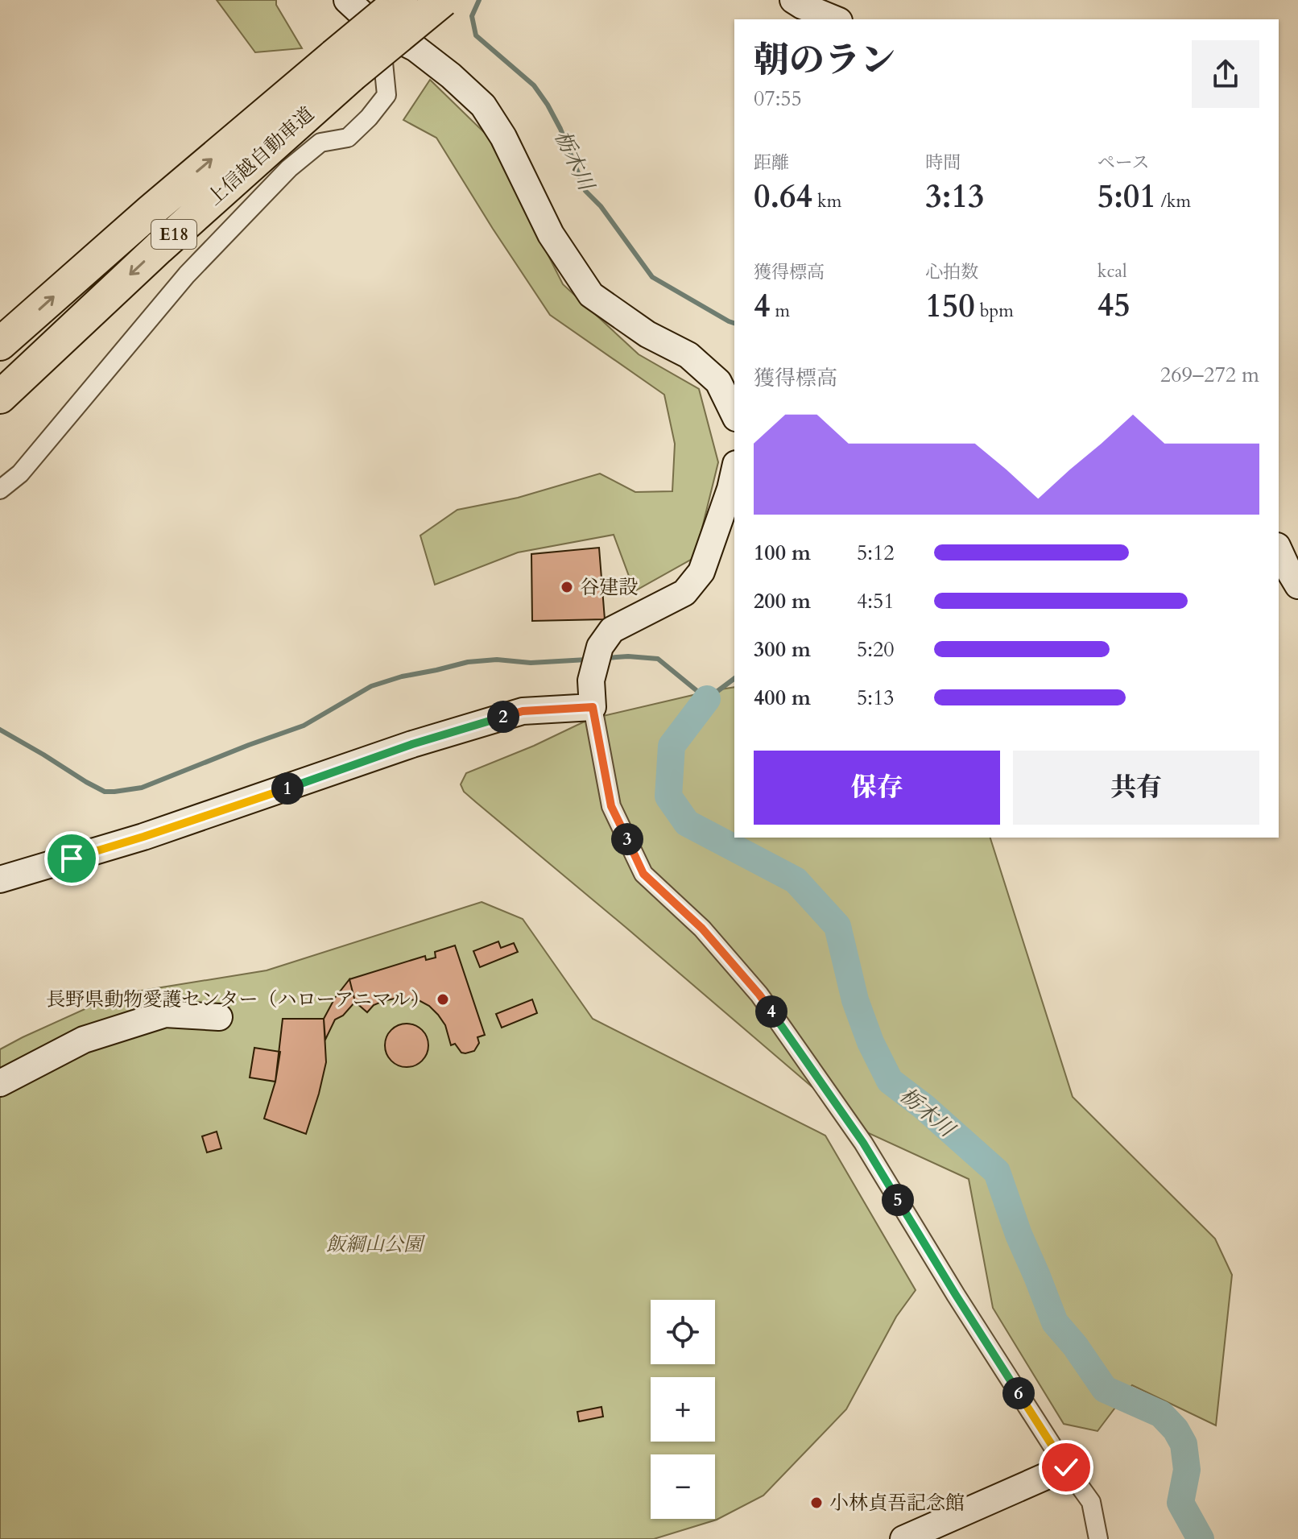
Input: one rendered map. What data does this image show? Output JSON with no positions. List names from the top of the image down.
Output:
{
  "streets": {
    "highway": ["上信越自動車道", "E18"]
  },
  "water": ["栃木川"],
  "parks": ["飯綱山公園"],
  "places": ["谷建設", "長野県動物愛護センター（ハローアニマル）", "小林貞吾記念館"],
  "page": {
    "heading": ["朝のラン", "07:55"],
    "stats": [
      ["距離", "0.64 km"],
      ["時間", "3:13"],
      ["ペース", "5:01 /km"],
      ["獲得標高", "4 m"],
      ["心拍数", "150 bpm"],
      ["kcal", "45"]
    ],
    "chart": ["獲得標高", "269–272 m"],
    "list": [
      {
        "name": "100 m",
        "note": "5:12"
      },
      {
        "name": "200 m",
        "note": "4:51"
      },
      {
        "name": "300 m",
        "note": "5:20"
      },
      {
        "name": "400 m",
        "note": "5:13"
      }
    ],
    "pins": [
      "2",
      "1",
      "3",
      "4",
      "5",
      "6"
    ],
    "buttons": ["保存", "共有"],
    "map_buttons": ["+", "−"]
  }
}
